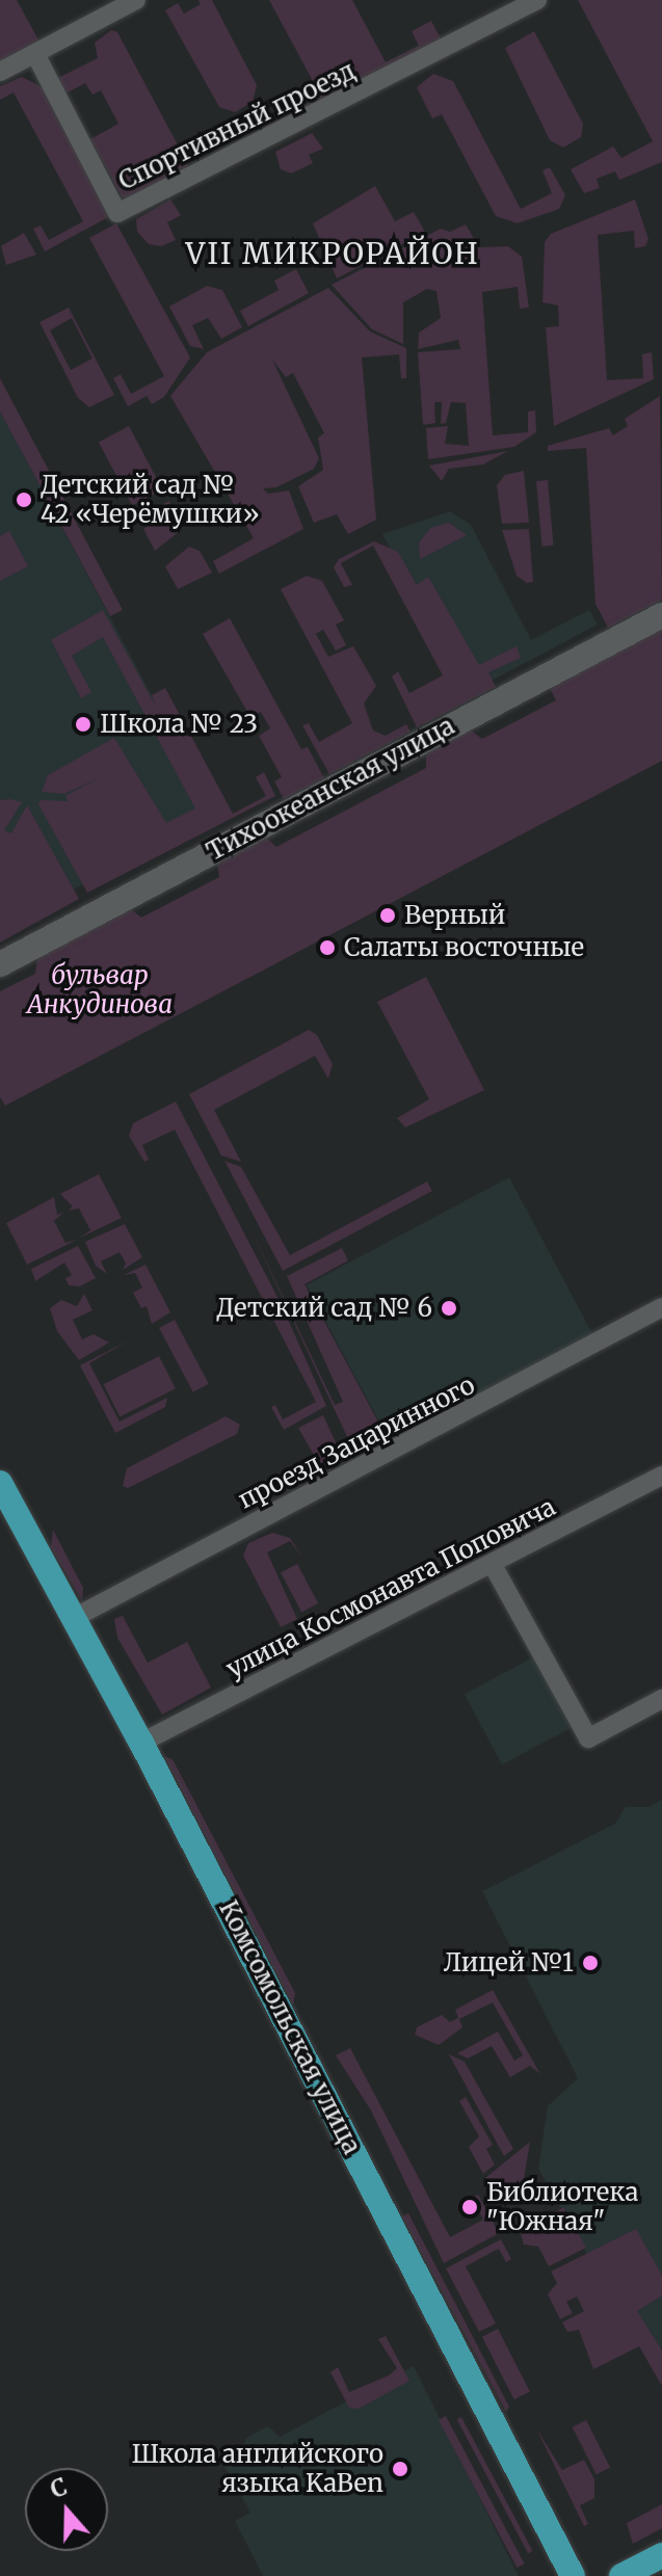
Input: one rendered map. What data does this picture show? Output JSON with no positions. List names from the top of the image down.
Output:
{
  "streets": {
    "main road": ["Комсомольская улица"],
    "street": [
      "Спортивный проезд",
      "Тихоокеанская улица",
      "проезд Зацаринного",
      "улица Космонавта Поповича"
    ]
  },
  "crossings": [
    ["проезд Зацаринного", "Комсомольская улица"],
    ["улица Космонавта Поповича", "Комсомольская улица"]
  ],
  "districts": ["VII МИКРОРАЙОН"],
  "parks": ["бульвар Анкудинова"],
  "places": [
    "Детский сад № 42 «Черёмушки»",
    "Школа № 23",
    "Верный",
    "Салаты восточные",
    "Детский сад № 6",
    "Лицей №1",
    "Библиотека \"Южная\"",
    "Школа английского языка KaBen"
  ],
  "north": "top"
}
